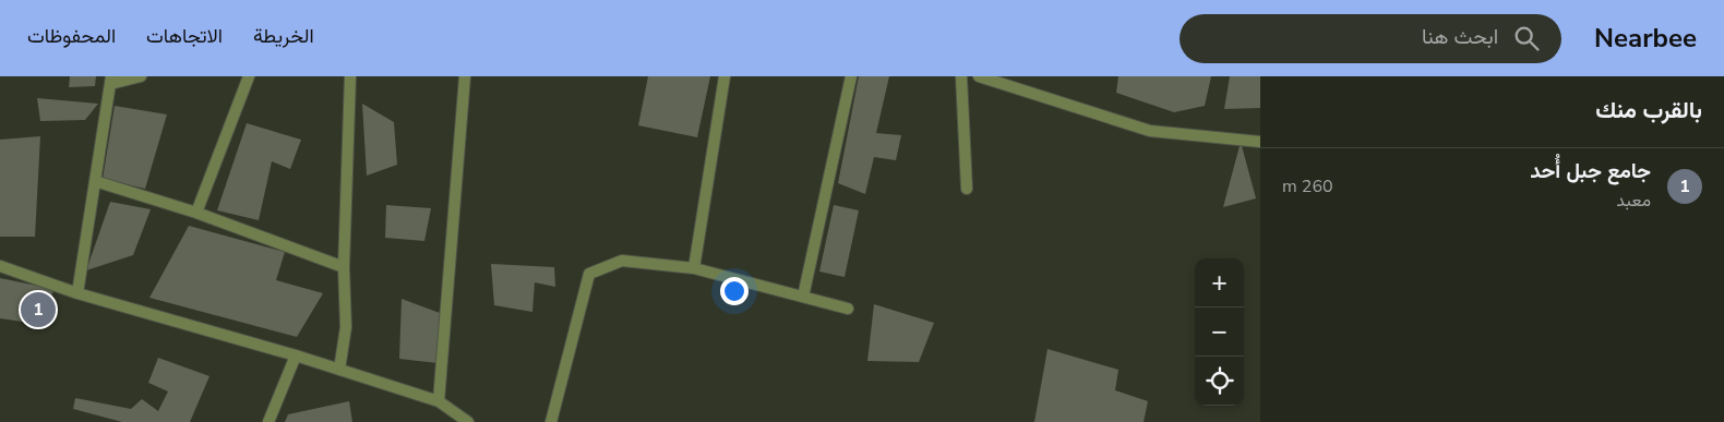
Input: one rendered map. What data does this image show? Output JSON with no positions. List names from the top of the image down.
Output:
{
  "page": {
    "header": "Nearbee",
    "search": "ابحث هنا",
    "nav": ["الخريطة", "الاتجاهات", "المحفوظات"],
    "heading": "بالقرب منك",
    "list": [
      {
        "mark": "1",
        "name": "جامع جبل أُحد",
        "note": "معبد",
        "value": "260 m"
      }
    ],
    "map_buttons": ["+", "−"],
    "pins": "1"
  }
}
